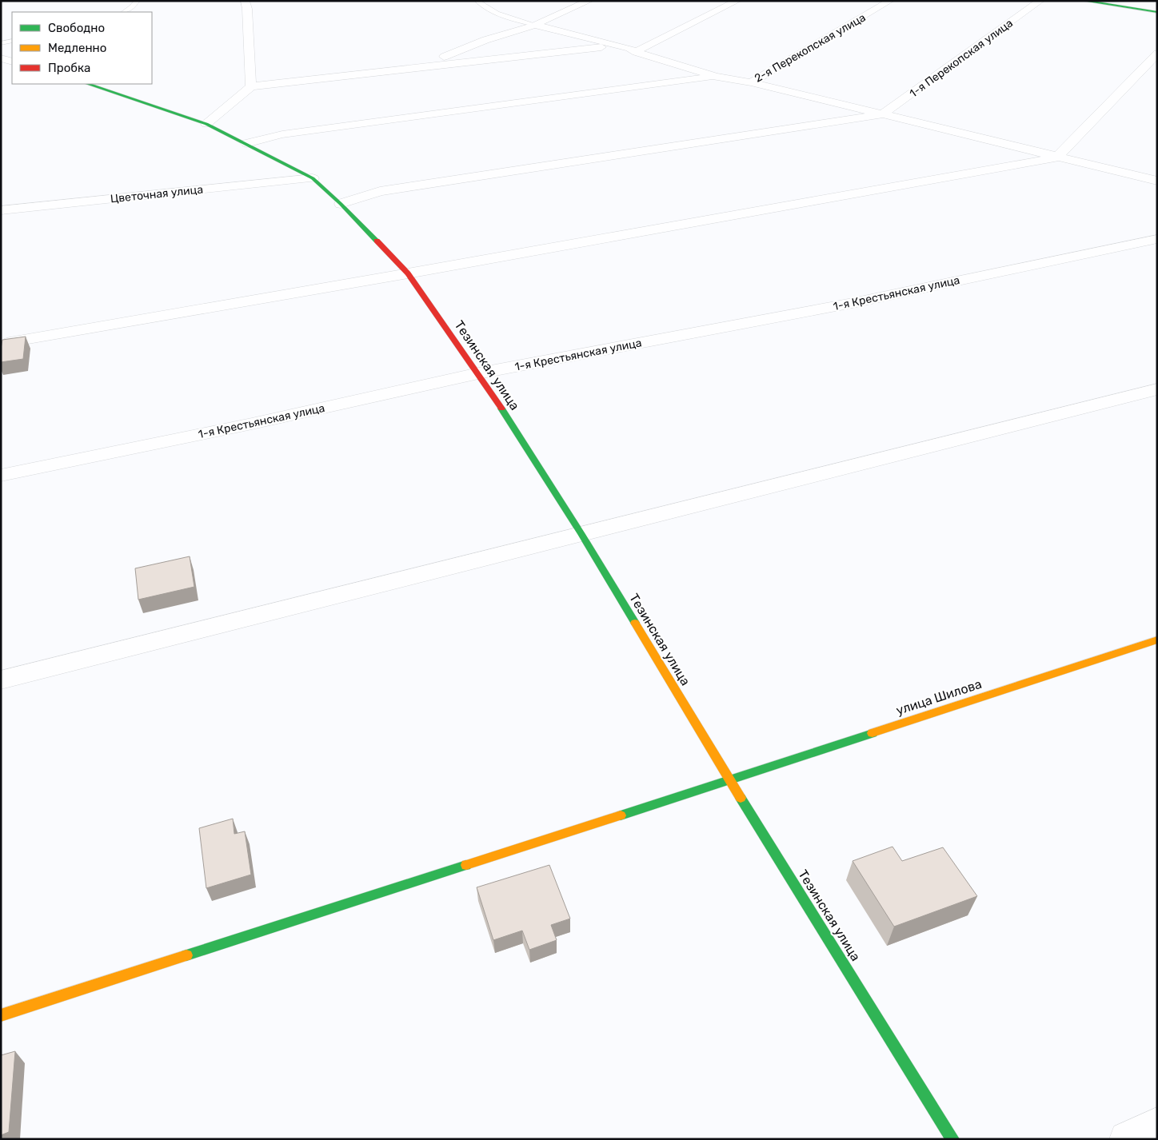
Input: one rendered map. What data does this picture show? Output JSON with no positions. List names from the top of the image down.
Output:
{
  "streets": {
    "street": [
      "2-я Перекопская улица",
      "1-я Перекопская улица",
      "Цветочная улица",
      "1-я Крестьянская улица",
      "Тезинская улица",
      "улица Шилова"
    ]
  },
  "crossings": [
    ["Цветочная улица", "Тезинская улица"],
    ["1-я Крестьянская улица", "Тезинская улица"],
    ["Тезинская улица", "улица Шилова"]
  ],
  "legend": ["Свободно", "Медленно", "Пробка"]
}
